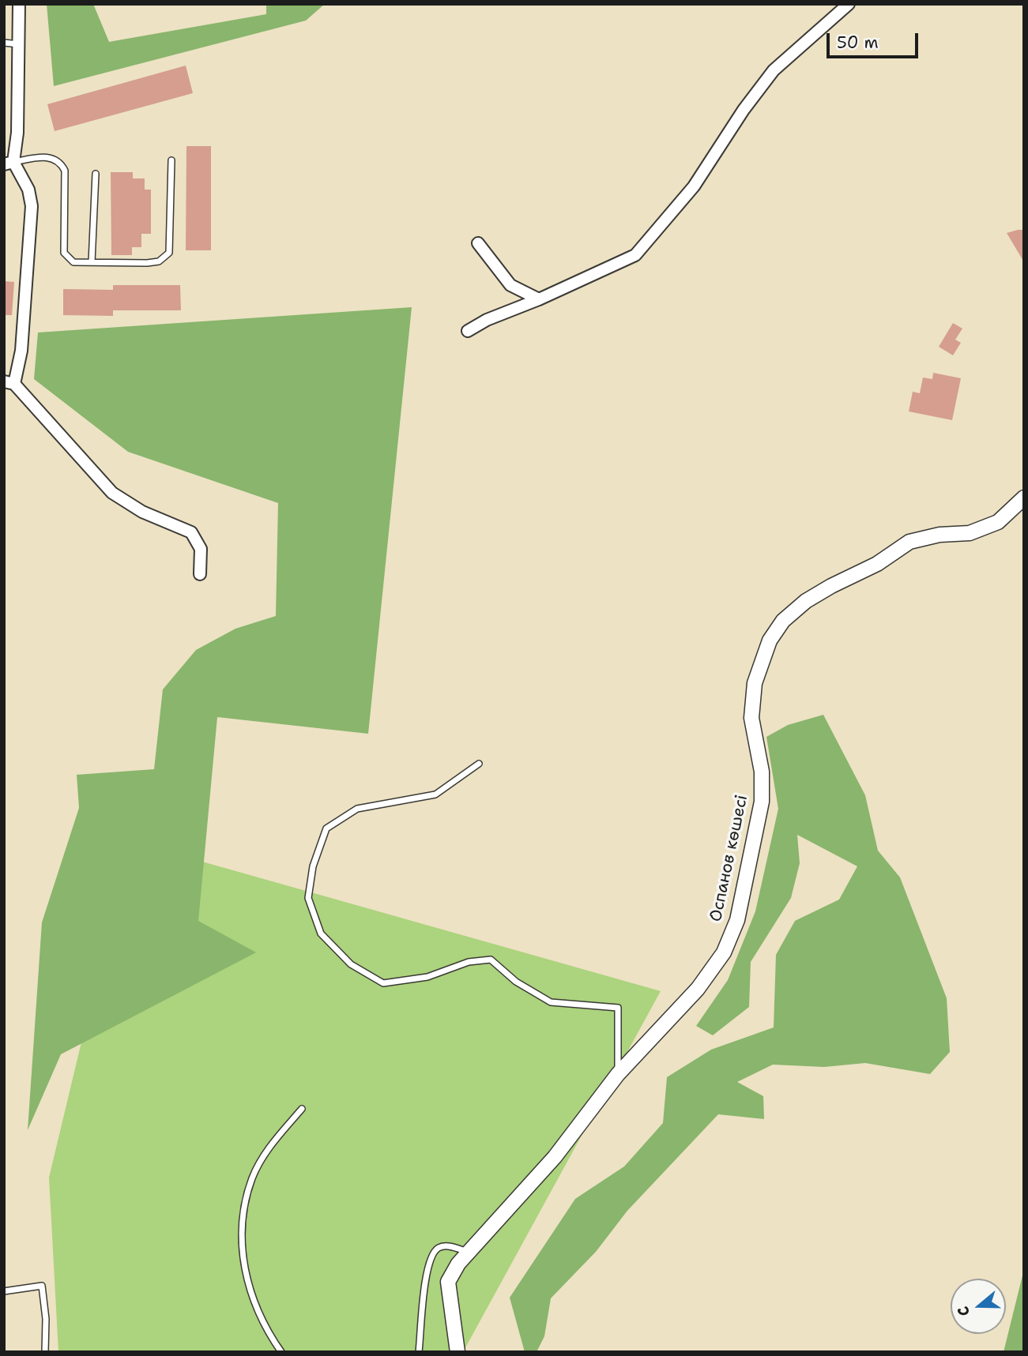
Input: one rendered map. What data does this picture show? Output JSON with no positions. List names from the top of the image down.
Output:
{
  "streets": {
    "street": ["Оспанов көшесі"]
  },
  "scale_bar": "50 m",
  "north": "left"
}
